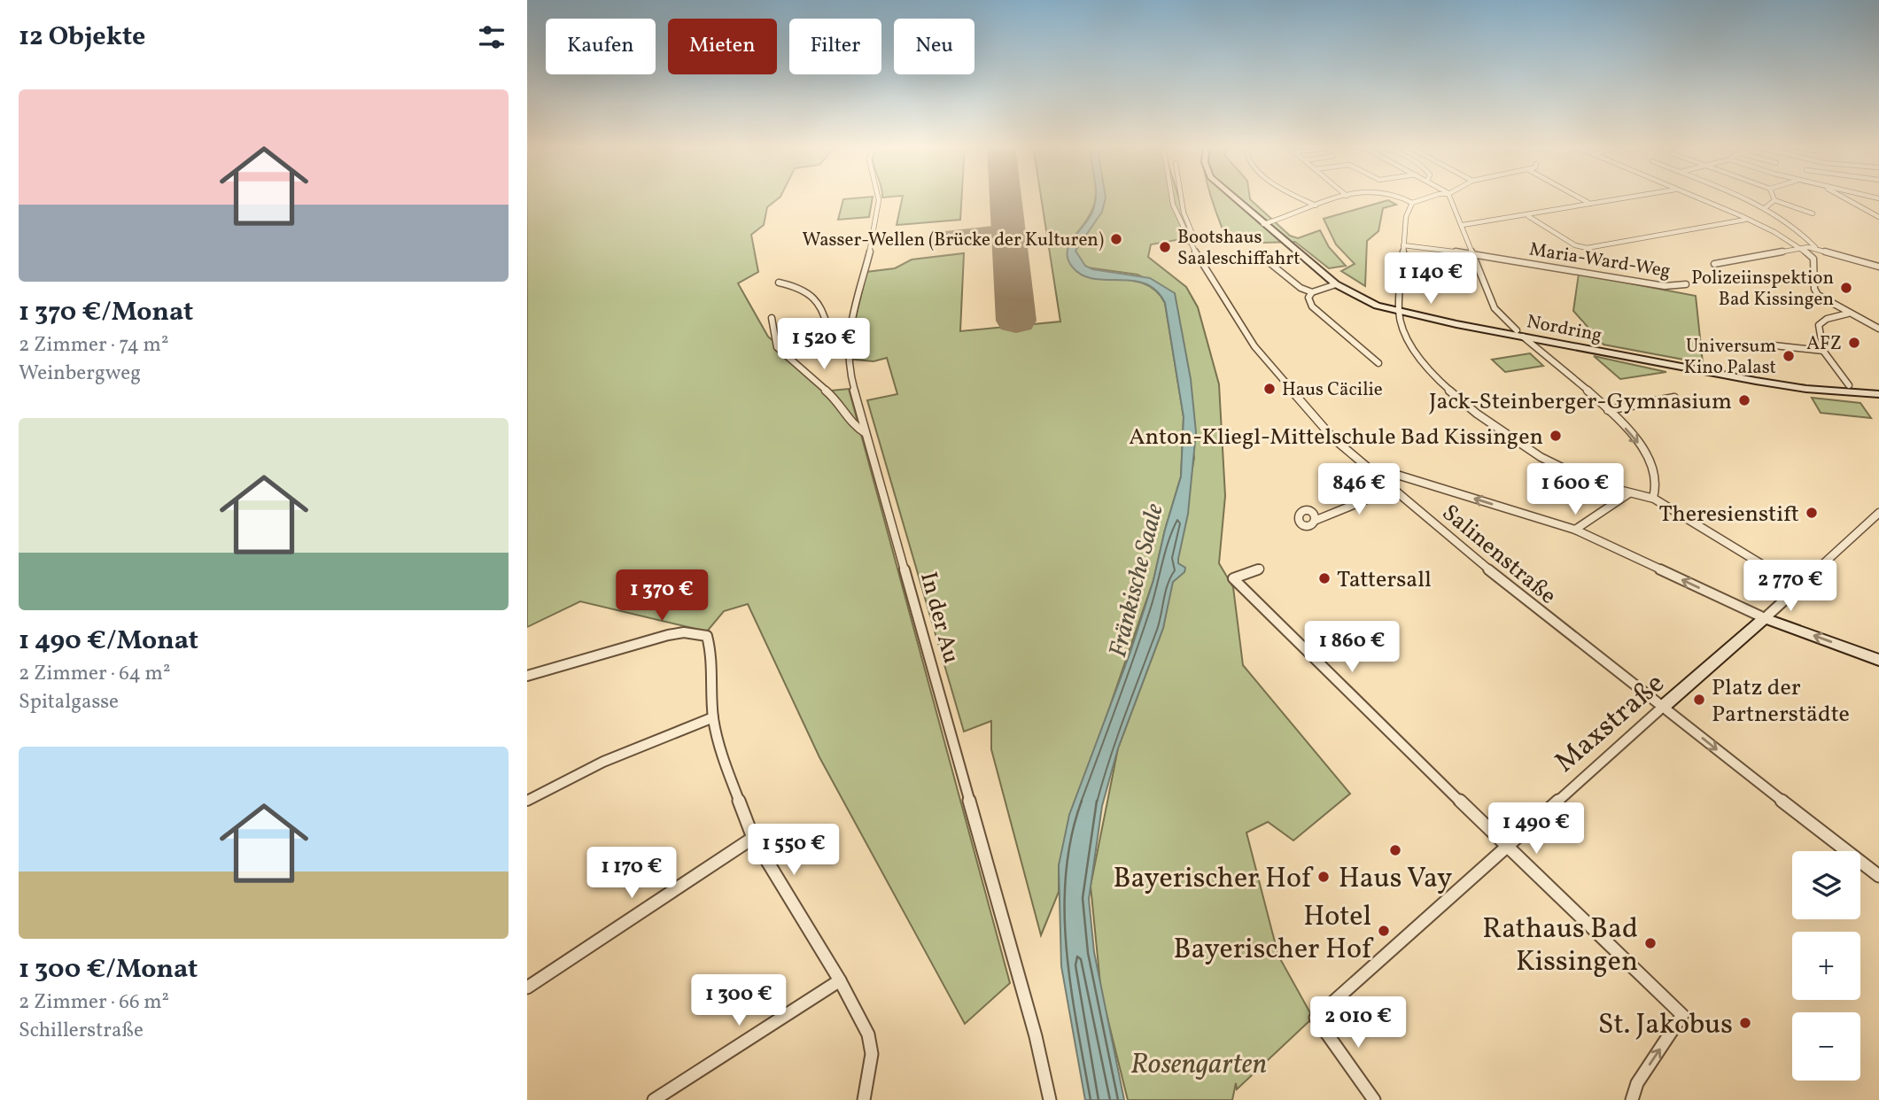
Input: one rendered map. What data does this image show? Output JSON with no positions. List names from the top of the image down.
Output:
{
  "streets": {
    "main road": ["Nordring", "Maxstraße"],
    "street": ["Maria-Ward-Weg", "Salinenstraße", "In der Au"]
  },
  "crossings": [
    ["Salinenstraße", "Maxstraße"]
  ],
  "water": ["Fränkische Saale"],
  "parks": ["Rosengarten"],
  "places": [
    "Wasser-Wellen (Brücke der Kulturen)",
    "Bootshaus Saaleschiffahrt",
    "Polizeiinspektion Bad Kissingen",
    "AFZ",
    "Universum Kino Palast",
    "Haus Cäcilie",
    "Jack-Steinberger-Gymnasium",
    "Anton-Kliegl-Mittelschule Bad Kissingen",
    "Theresienstift",
    "Tattersall",
    "Platz der Partnerstädte",
    "Haus Vay",
    "Bayerischer Hof",
    "Hotel Bayerischer Hof",
    "Rathaus Bad Kissingen",
    "St. Jakobus"
  ],
  "page": {
    "heading": "12 Objekte",
    "chip": [
      "Kaufen",
      "Mieten",
      "Filter",
      "Neu"
    ],
    "list": [
      {
        "name": "1 370 €/Monat",
        "note": "2 Zimmer · 74 m² · Weinbergweg"
      },
      {
        "name": "1 490 €/Monat",
        "note": "2 Zimmer · 64 m² · Spitalgasse"
      },
      {
        "name": "1 300 €/Monat",
        "note": "2 Zimmer · 66 m² · Schillerstraße"
      }
    ],
    "price": [
      "1 140 €",
      "1 520 €",
      "846 €",
      "1 600 €",
      "2 770 €",
      "1 370 €",
      "1 860 €",
      "1 490 €",
      "1 550 €",
      "1 170 €",
      "1 300 €",
      "2 010 €"
    ],
    "map_buttons": ["+", "−"]
  }
}
